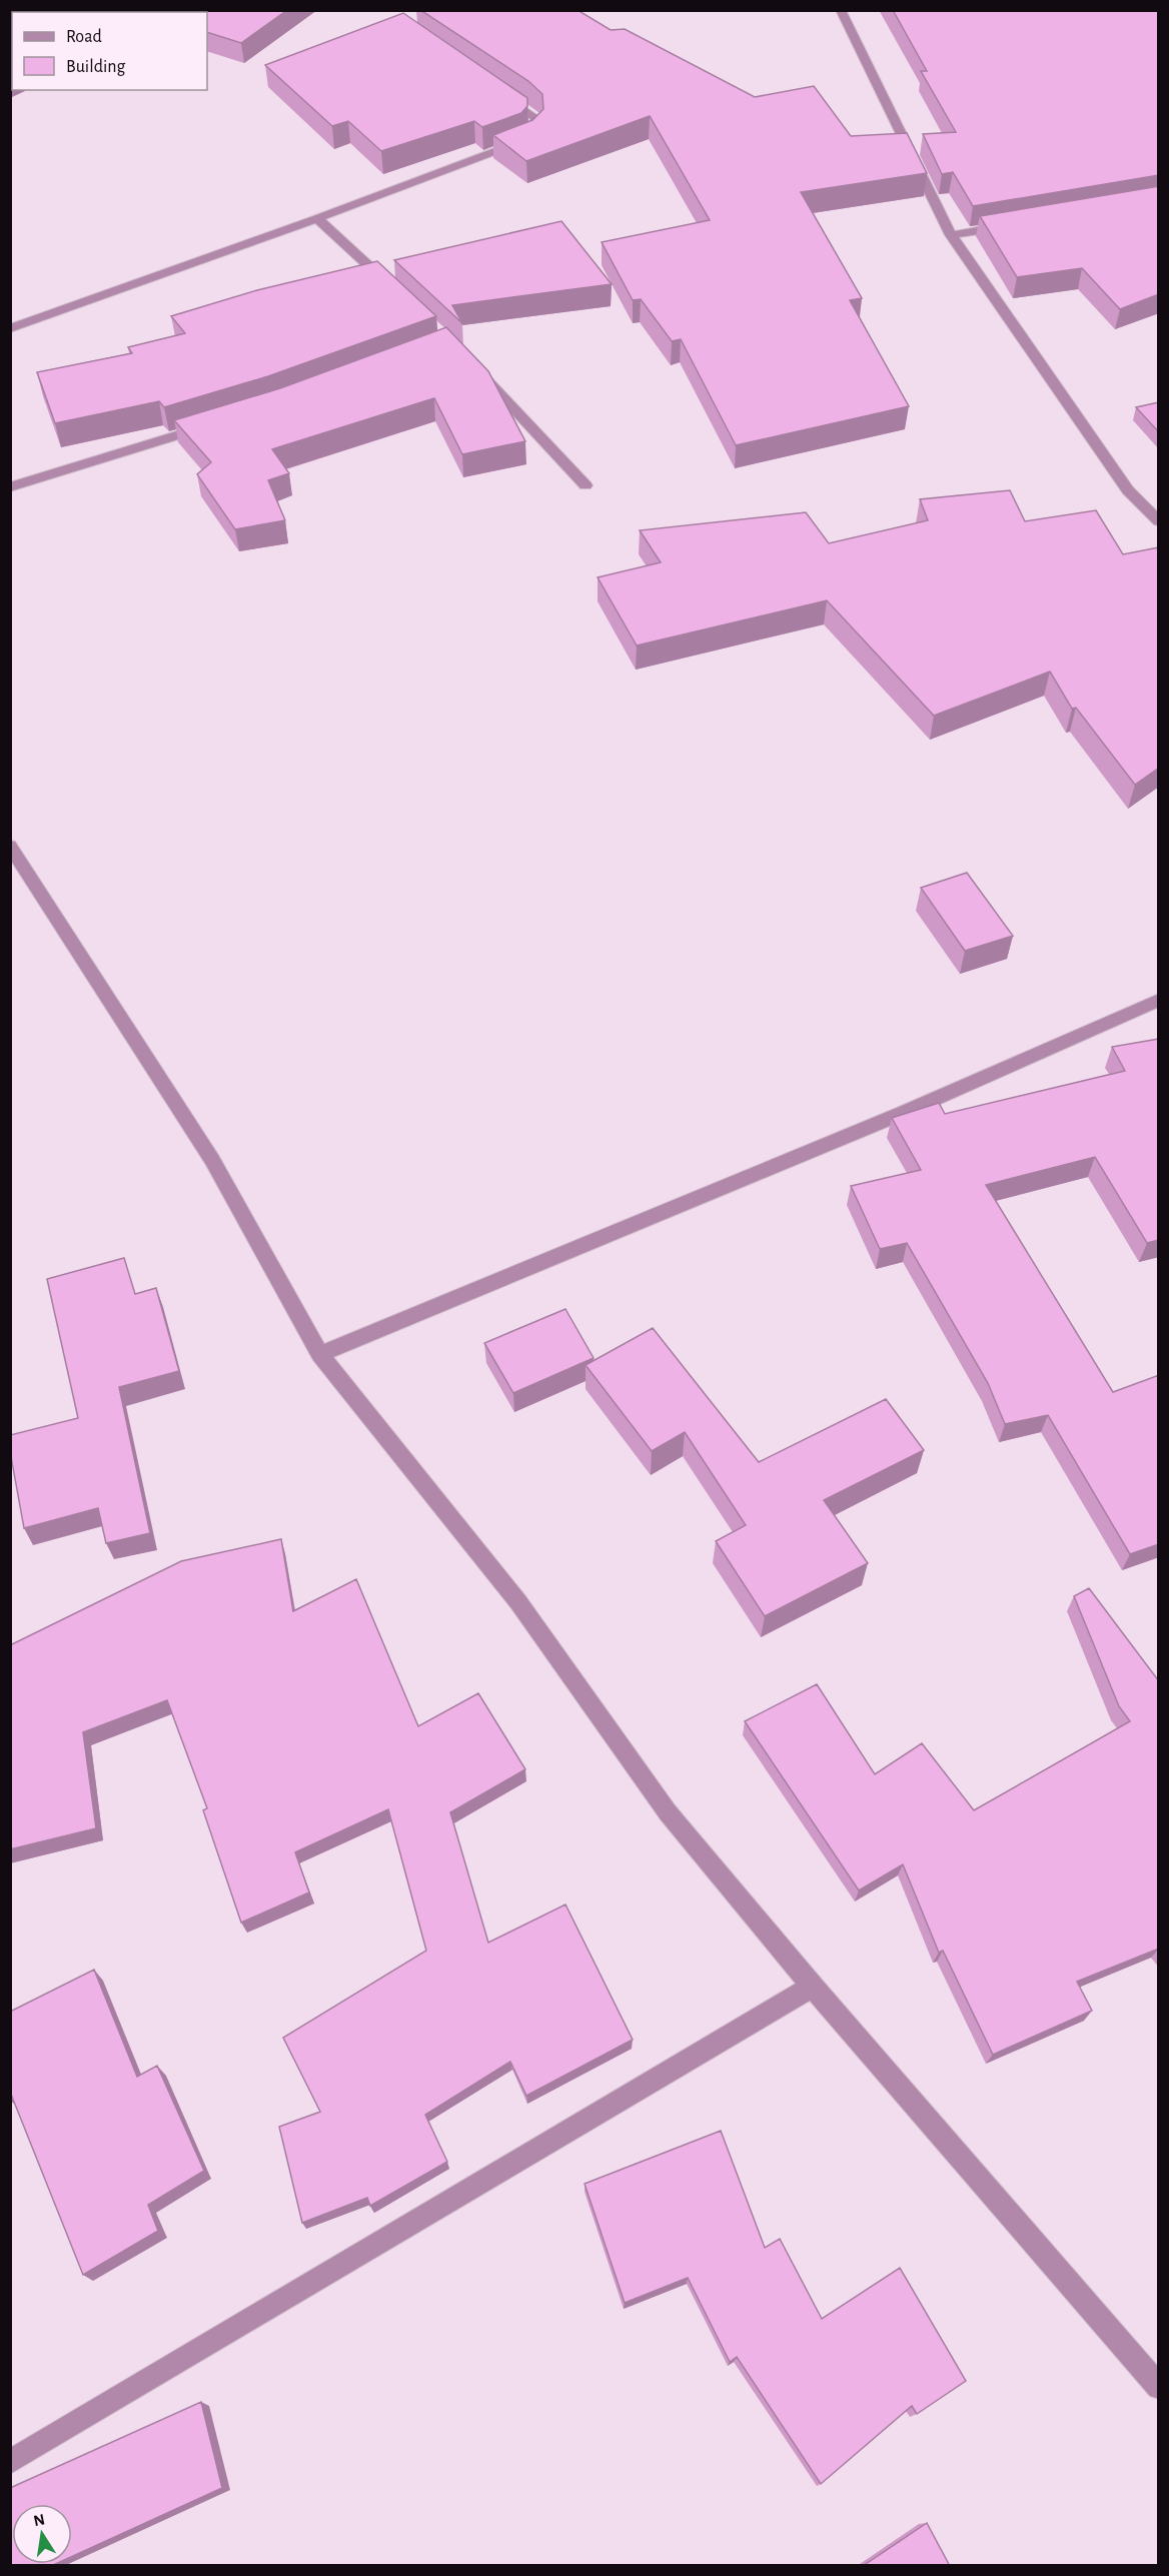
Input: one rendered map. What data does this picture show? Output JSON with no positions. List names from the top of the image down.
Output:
{
  "legend": ["Road", "Building"],
  "north": "top"
}
